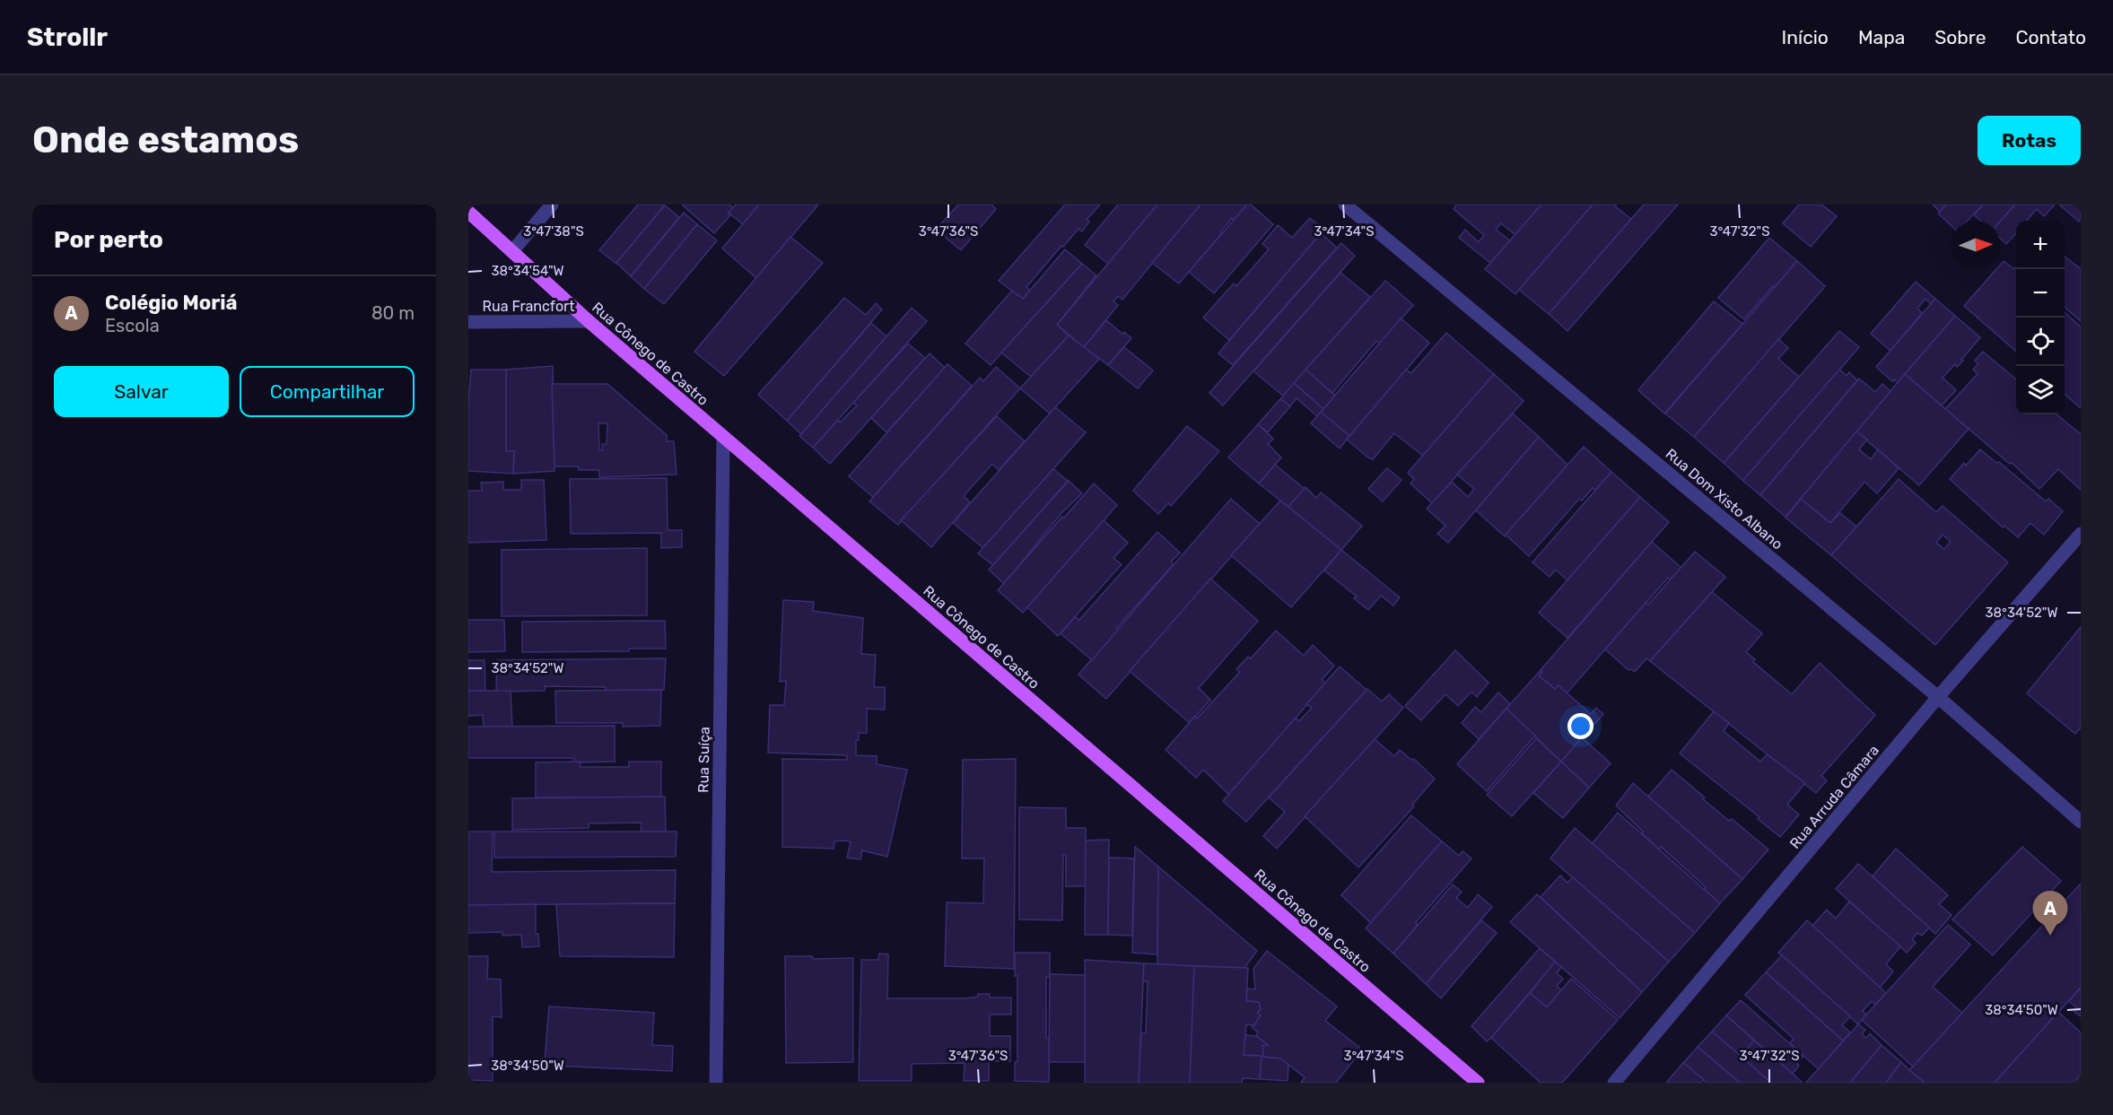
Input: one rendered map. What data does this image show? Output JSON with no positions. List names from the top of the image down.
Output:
{
  "streets": {
    "main road": ["Rua Cônego de Castro"],
    "street": [
      "Rua Francfort",
      "Rua Dom Xisto Albano",
      "Rua Suíça",
      "Rua Arruda Câmara"
    ]
  },
  "crossings": [
    ["Rua Francfort", "Rua Cônego de Castro"],
    ["Rua Cônego de Castro", "Rua Suíça"],
    ["Rua Dom Xisto Albano", "Rua Arruda Câmara"]
  ],
  "north": "right",
  "page": {
    "header": "Strollr",
    "nav": [
      "Início",
      "Mapa",
      "Sobre",
      "Contato"
    ],
    "buttons": [
      "Rotas",
      ["Salvar", "Compartilhar"]
    ],
    "title": "Onde estamos",
    "heading": "Por perto",
    "map_buttons": ["+", "−"],
    "list": [
      {
        "mark": "A",
        "name": "Colégio Moriá",
        "note": "Escola",
        "value": "80 m"
      }
    ],
    "pins": "A"
  },
  "coordinates": [
    "3°47'38\"S",
    "3°47'36\"S",
    "3°47'34\"S",
    "3°47'32\"S",
    "38°34'54\"W",
    "38°34'52\"W",
    "38°34'50\"W"
  ]
}
